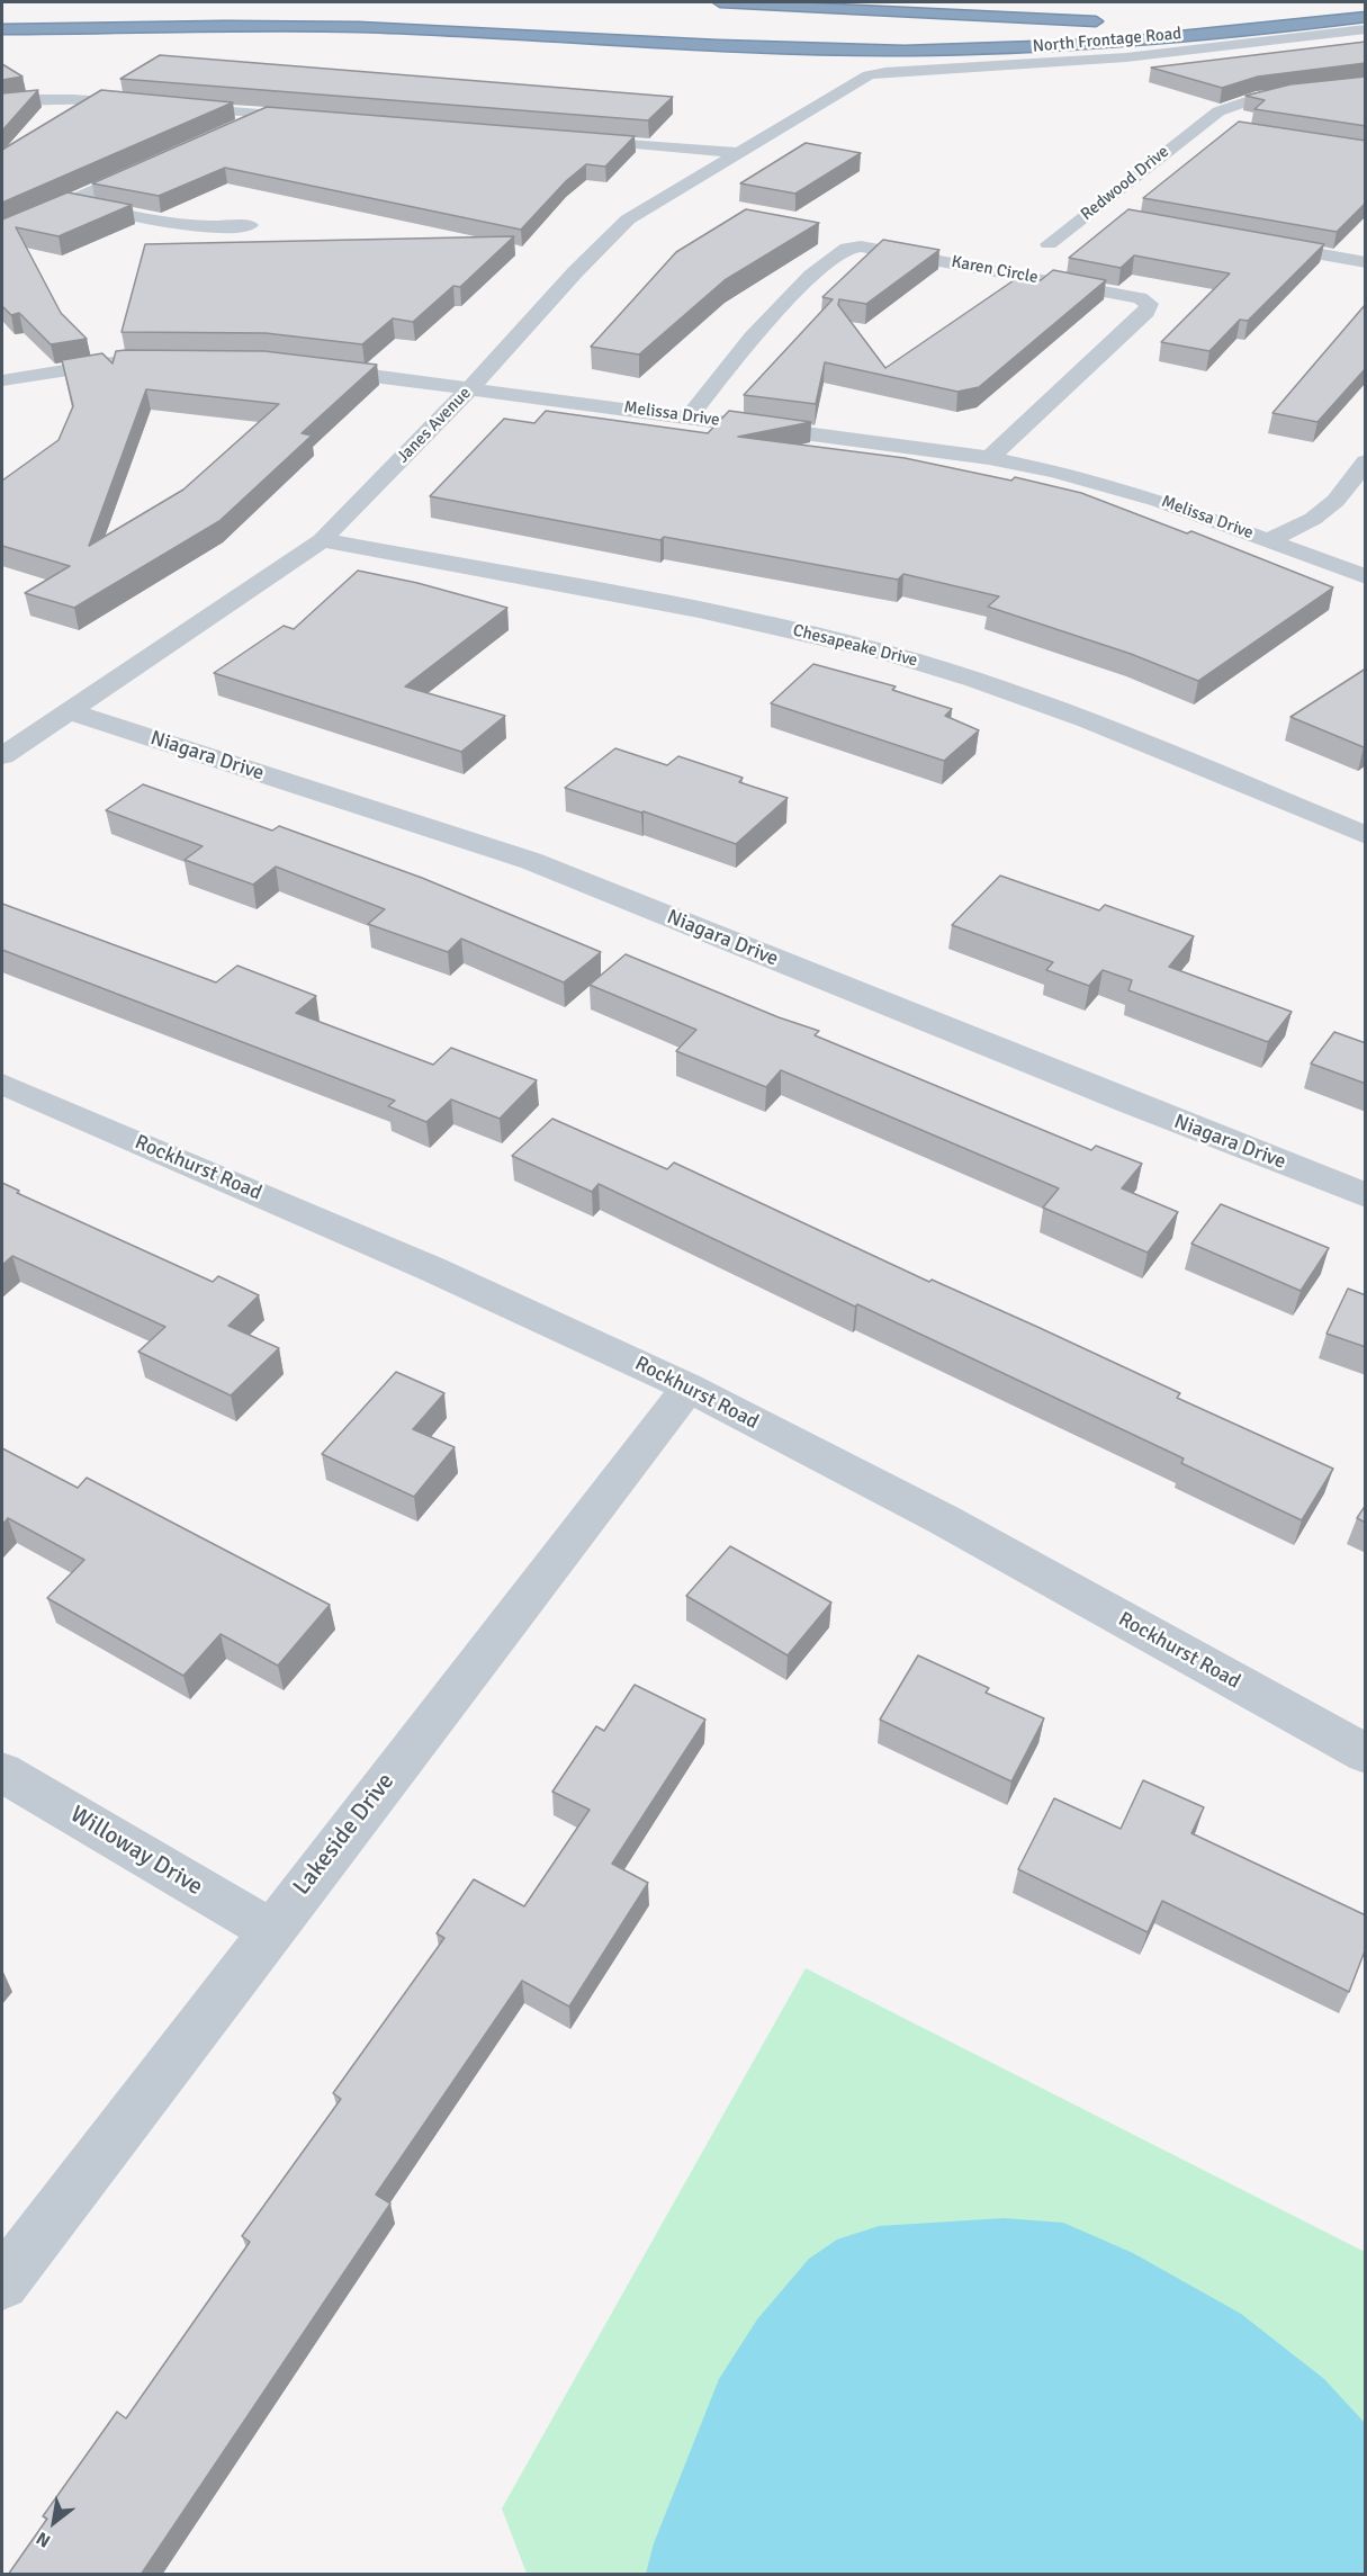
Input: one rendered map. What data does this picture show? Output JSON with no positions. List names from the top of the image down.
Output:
{
  "streets": {
    "street": [
      "North Frontage Road",
      "Redwood Drive",
      "Karen Circle",
      "Melissa Drive",
      "Janes Avenue",
      "Chesapeake Drive",
      "Niagara Drive",
      "Rockhurst Road",
      "Lakeside Drive",
      "Willoway Drive"
    ]
  },
  "crossings": [
    ["North Frontage Road", "Janes Avenue"],
    ["Karen Circle", "Melissa Drive"],
    ["Melissa Drive", "Janes Avenue"],
    ["Janes Avenue", "Chesapeake Drive"],
    ["Janes Avenue", "Niagara Drive"],
    ["Rockhurst Road", "Lakeside Drive"],
    ["Lakeside Drive", "Willoway Drive"]
  ],
  "north": "bottom left"
}
